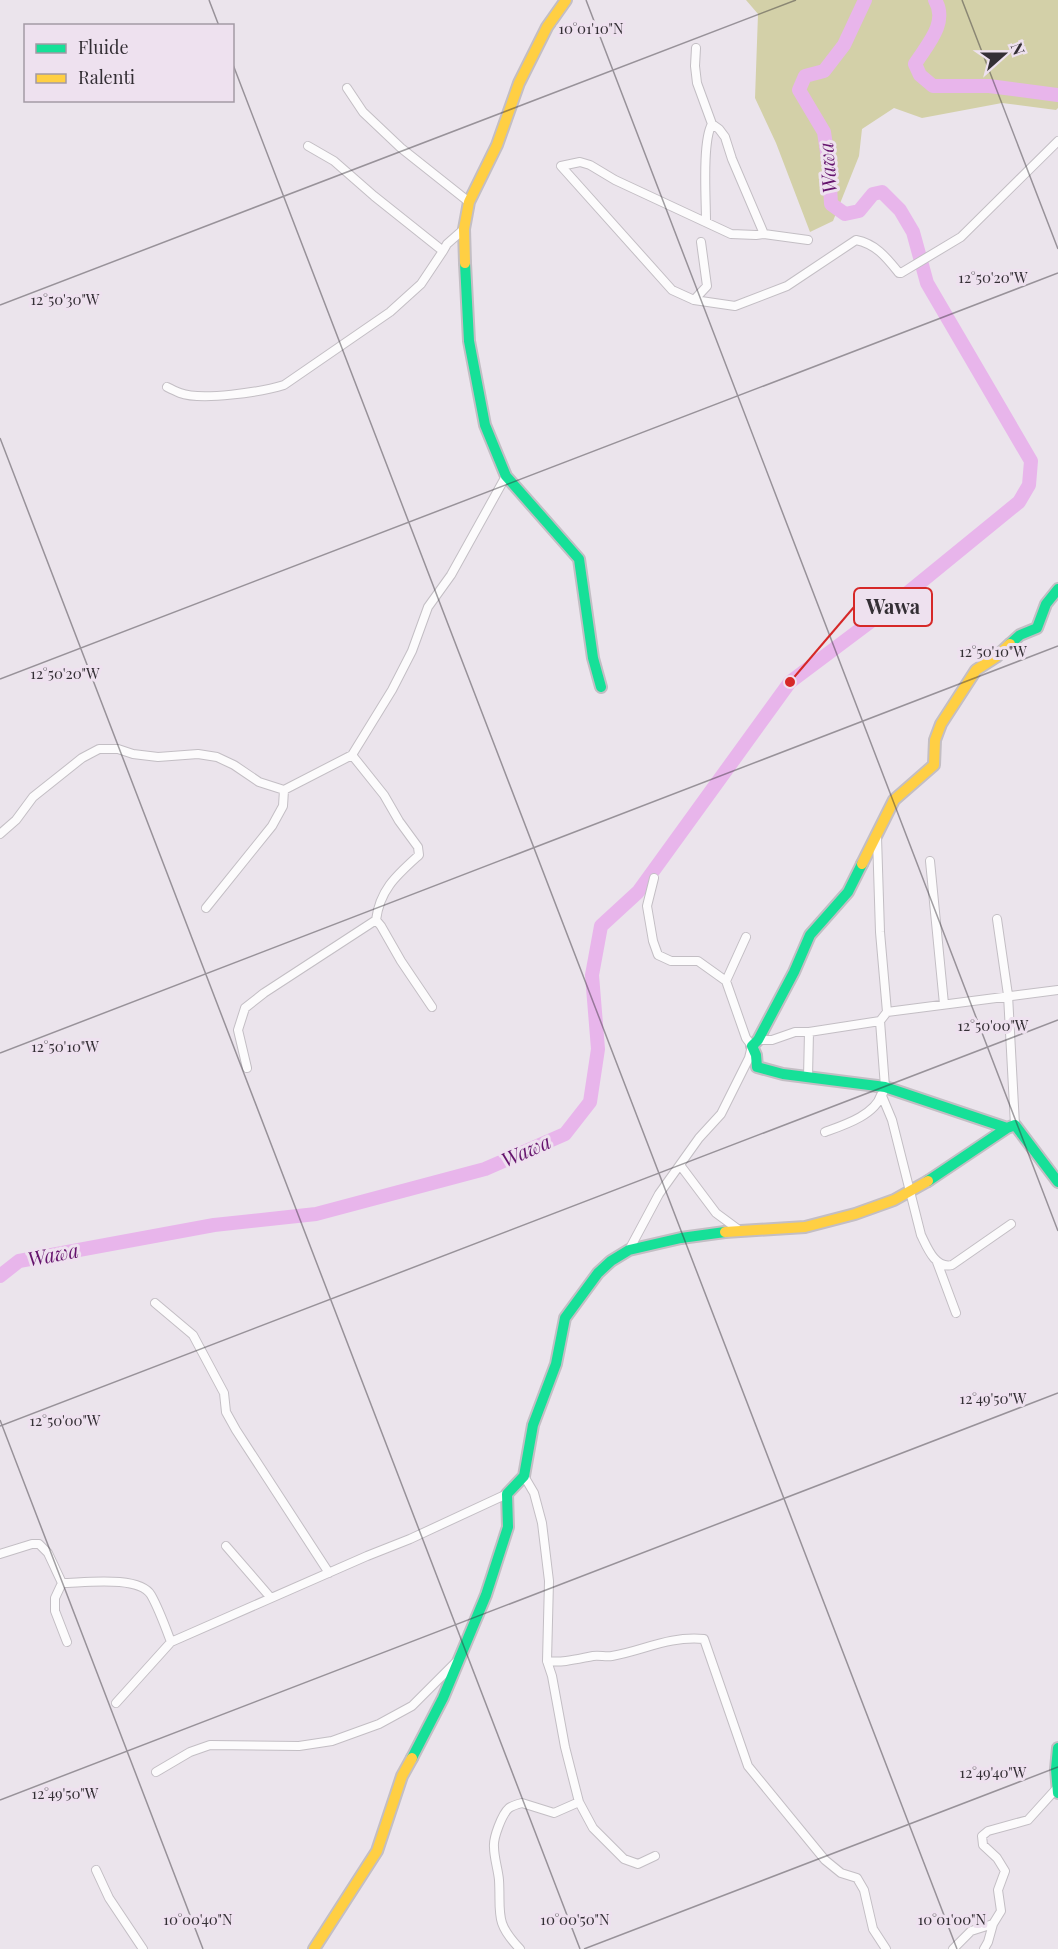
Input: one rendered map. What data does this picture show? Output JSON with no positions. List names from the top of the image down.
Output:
{
  "water": ["Wawa"],
  "places": ["Wawa"],
  "legend": ["Fluide", "Ralenti"],
  "north": "right",
  "coordinates": [
    "10°01'10\"N",
    "12°50'20\"W",
    "12°50'30\"W",
    "12°50'10\"W",
    "12°50'00\"W",
    "12°49'50\"W",
    "12°49'40\"W",
    "10°00'40\"N",
    "10°00'50\"N",
    "10°01'00\"N"
  ]
}
